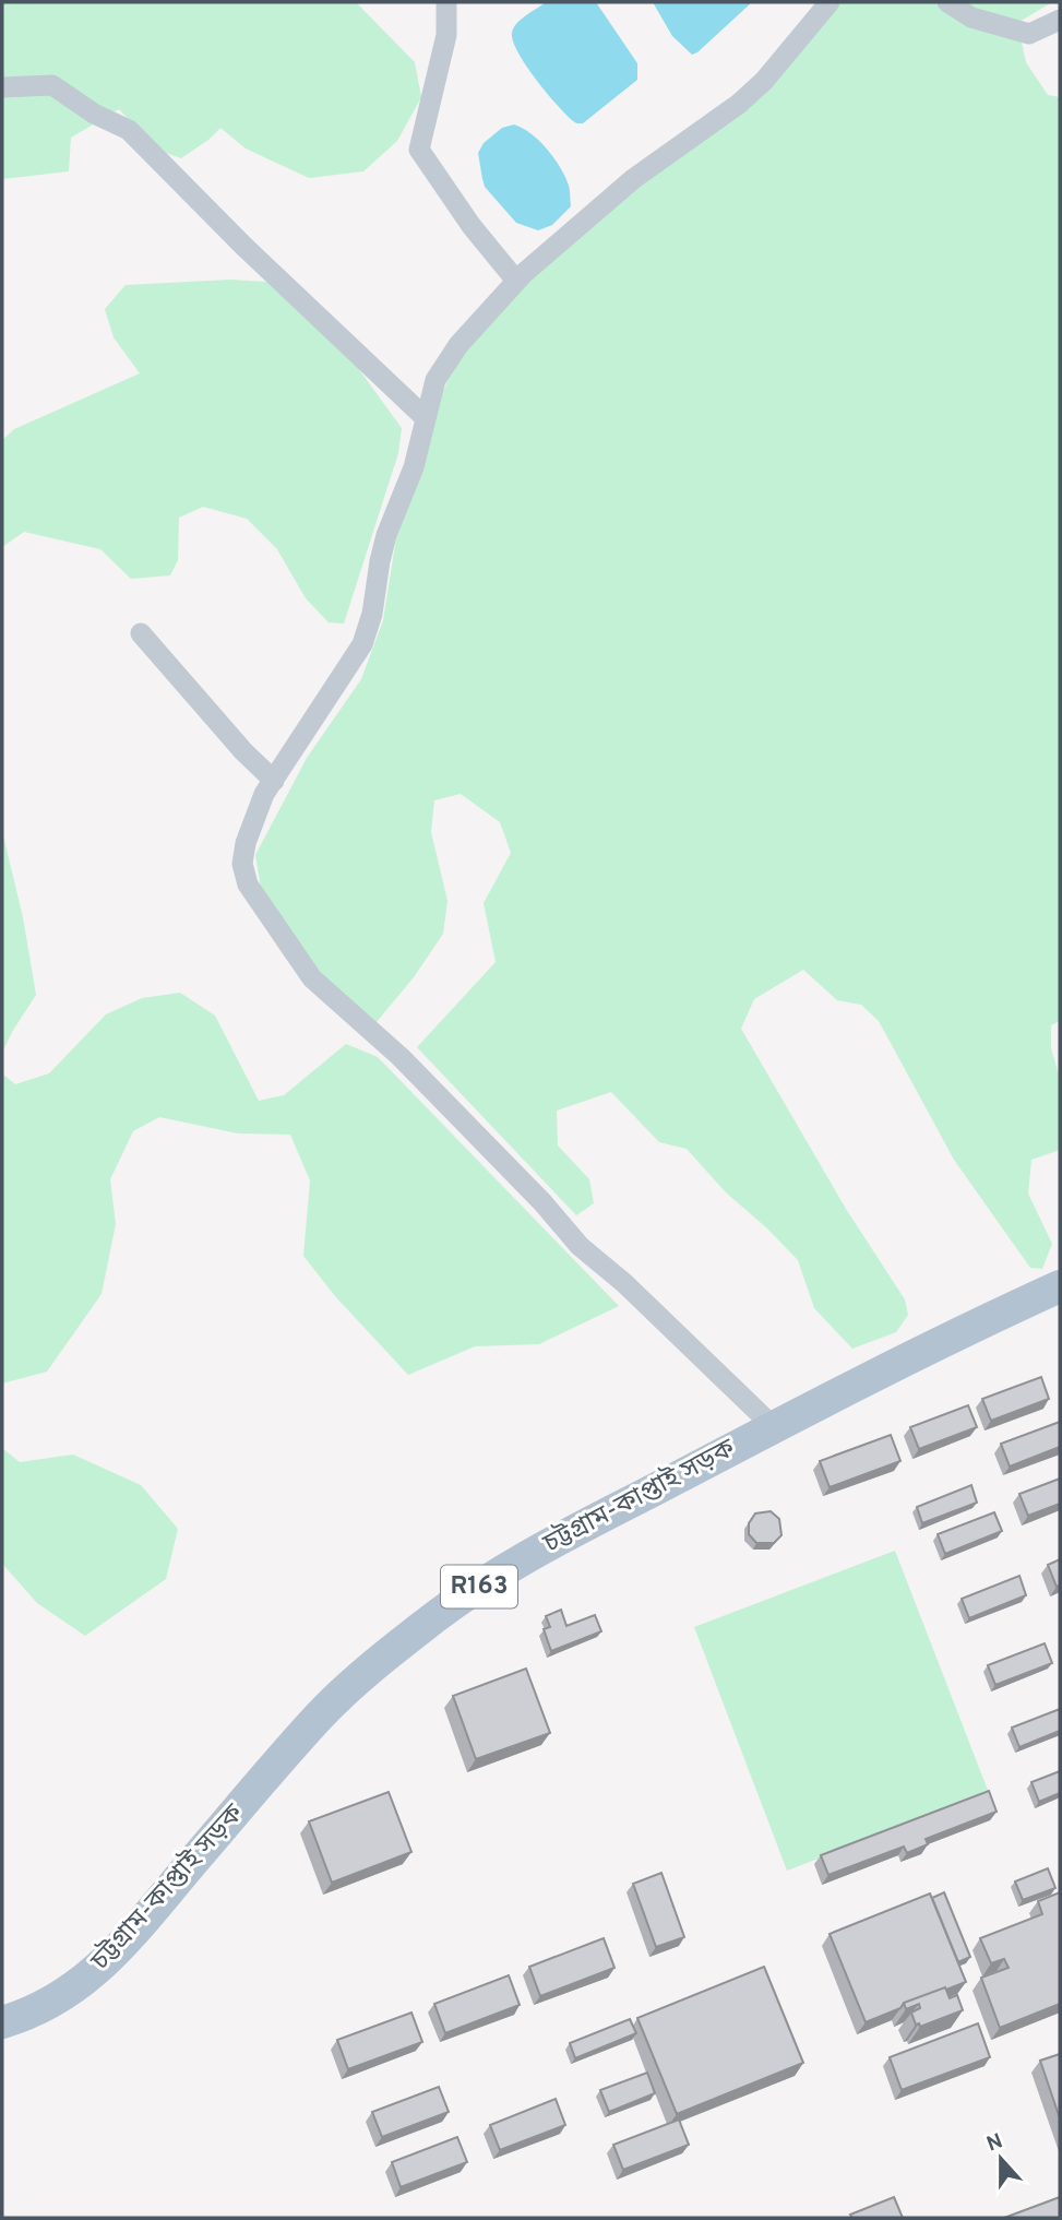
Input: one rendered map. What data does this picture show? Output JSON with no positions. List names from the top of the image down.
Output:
{
  "streets": {
    "main road": ["চট্টগ্রাম-কাপ্তাই সড়ক", "R163"]
  },
  "north": "top"
}
